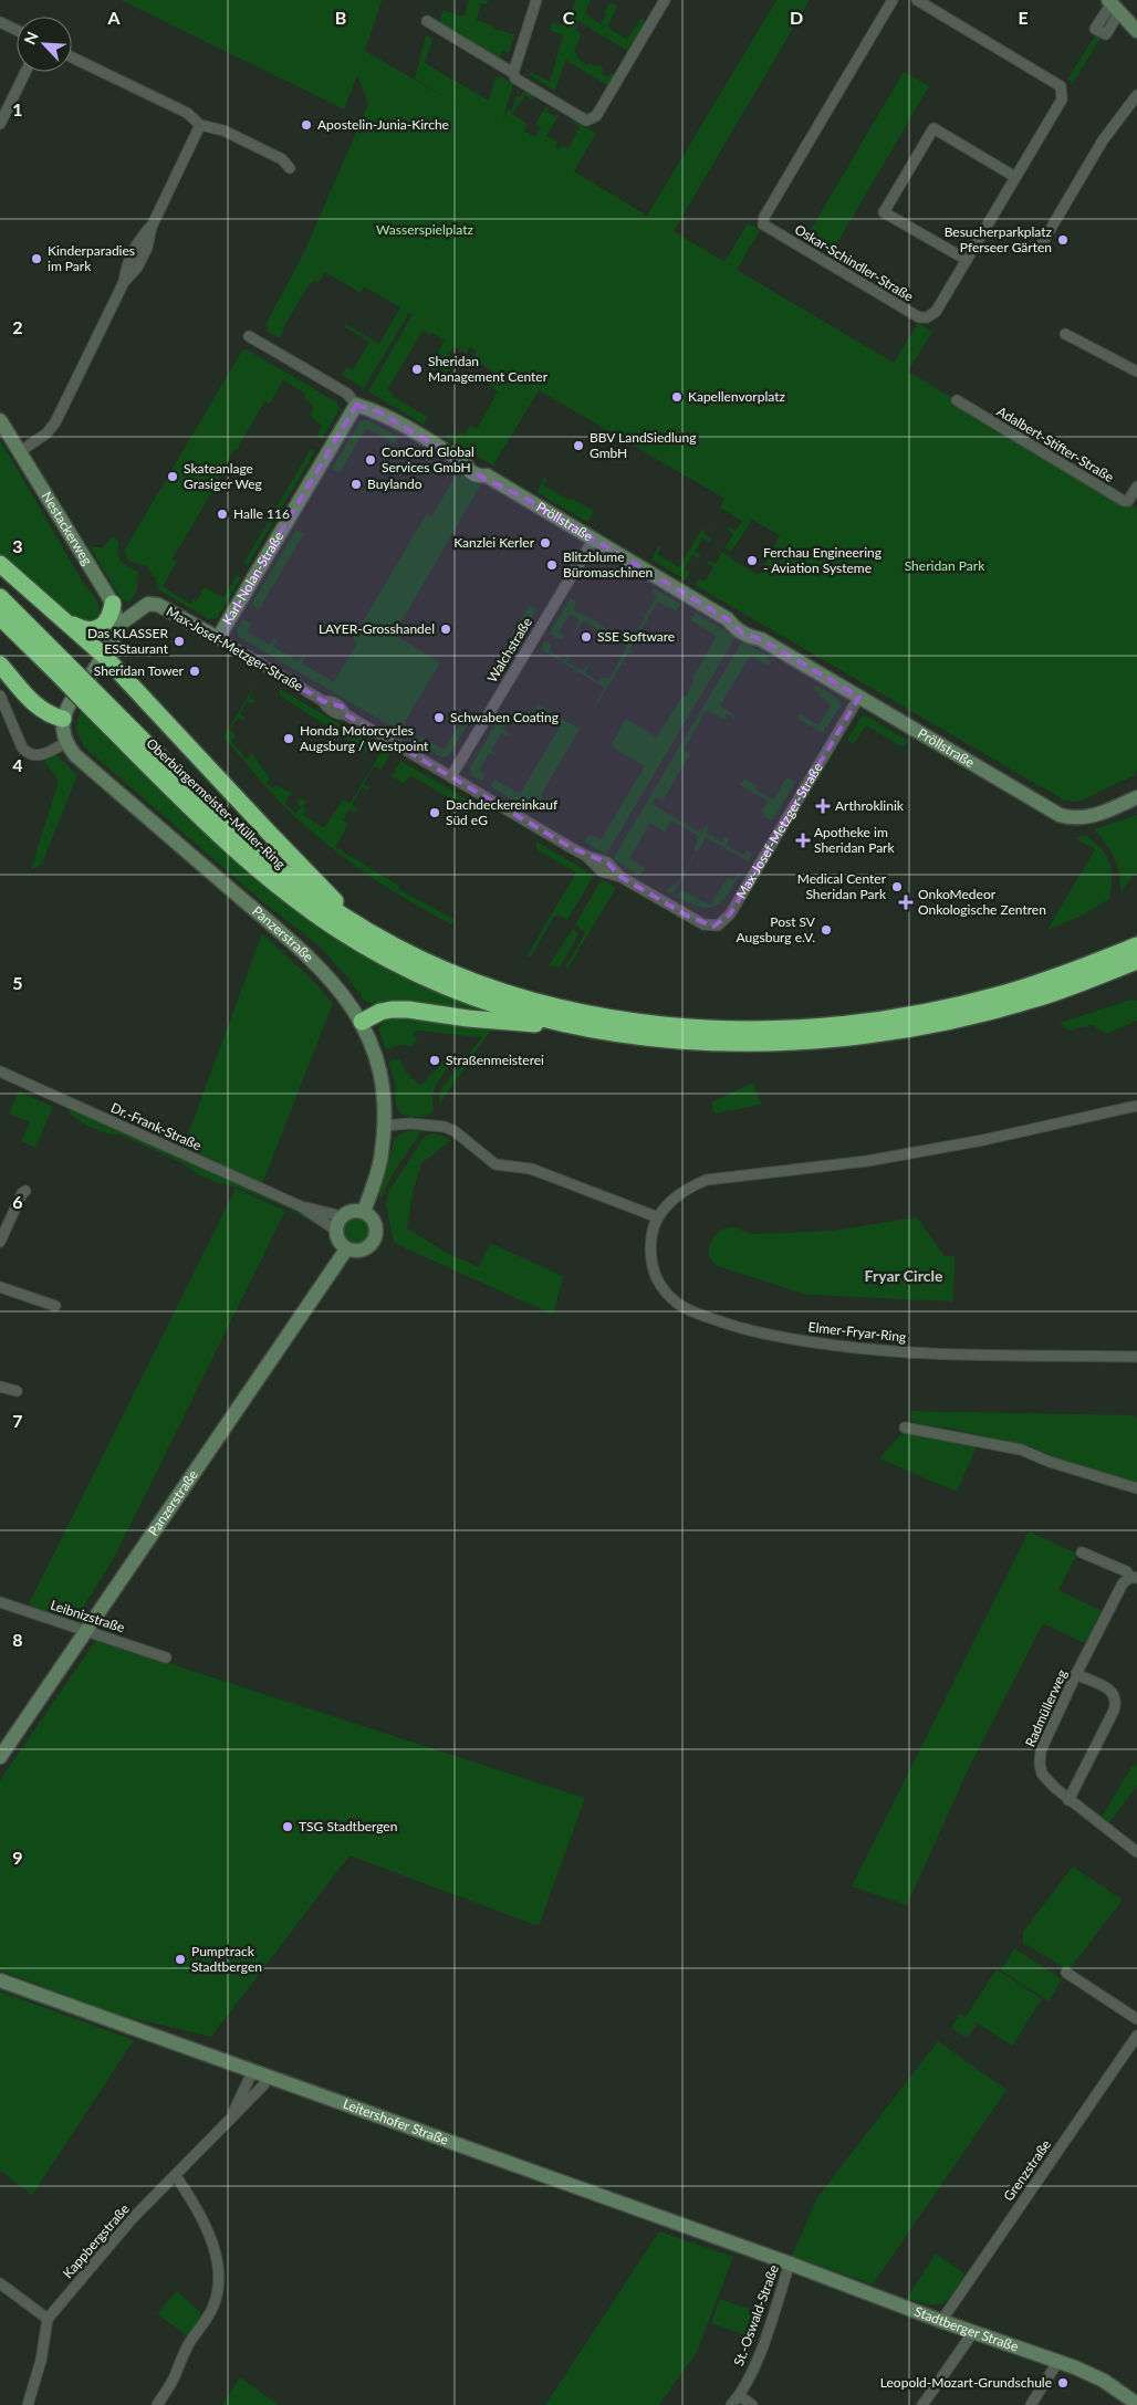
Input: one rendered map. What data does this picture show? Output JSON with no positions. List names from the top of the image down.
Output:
{
  "streets": {
    "highway": ["Oberbürgermeister-Müller-Ring"],
    "street": [
      "Oskar-Schindler-Straße",
      "Adalbert-Stifter-Straße",
      "Pröllstraße",
      "Nestackerweg",
      "Karl-Nolan-Straße",
      "Max-Josef-Metzger-Straße",
      "Walchstraße",
      "Panzerstraße",
      "Dr.-Frank-Straße",
      "Elmer-Fryar-Ring",
      "Leibnizstraße",
      "Radmüllerweg",
      "Leitershofer Straße",
      "Grenzstraße",
      "Kappbergstraße",
      "St.-Oswald-Straße",
      "Stadtberger Straße"
    ]
  },
  "crossings": [
    ["Pröllstraße", "Karl-Nolan-Straße"],
    ["Pröllstraße", "Max-Josef-Metzger-Straße"],
    ["Pröllstraße", "Walchstraße"],
    ["Nestackerweg", "Max-Josef-Metzger-Straße"],
    ["Karl-Nolan-Straße", "Max-Josef-Metzger-Straße"],
    ["Max-Josef-Metzger-Straße", "Walchstraße"],
    ["Panzerstraße", "Dr.-Frank-Straße"],
    ["Panzerstraße", "Leibnizstraße"],
    ["Leitershofer Straße", "Kappbergstraße"],
    ["Leitershofer Straße", "St.-Oswald-Straße"],
    ["Leitershofer Straße", "Stadtberger Straße"],
    ["Grenzstraße", "Stadtberger Straße"],
    ["St.-Oswald-Straße", "Stadtberger Straße"]
  ],
  "districts": ["Fryar Circle"],
  "parks": ["Wasserspielplatz", "Sheridan Park"],
  "places": {
    "other": [
      "Apostelin-Junia-Kirche",
      "Besucherparkplatz Pferseer Gärten",
      "Kinderparadies im Park",
      "Sheridan Management Center",
      "Kapellenvorplatz",
      "BBV LandSiedlung GmbH",
      "ConCord Global Services GmbH",
      "Skateanlage Grasiger Weg",
      "Buylando",
      "Halle 116",
      "Kanzlei Kerler",
      "Ferchau Engineering - Aviation Systeme",
      "Blitzblume Büromaschinen",
      "LAYER-Grosshandel",
      "SSE Software",
      "Das KLASSER ESStaurant",
      "Sheridan Tower",
      "Schwaben Coating",
      "Honda Motorcycles Augsburg / Westpoint",
      "Dachdeckereinkauf Süd eG",
      "Medical Center Sheridan Park",
      "Post SV Augsburg e.V.",
      "Straßenmeisterei",
      "TSG Stadtbergen",
      "Pumptrack Stadtbergen",
      "Leopold-Mozart-Grundschule"
    ],
    "health": ["Arthroklinik", "Apotheke im Sheridan Park", "OnkoMedeor Onkologische Zentren"]
  },
  "north": "top left",
  "grid": {
    "columns": [
      "A",
      "B",
      "C",
      "D",
      "E"
    ],
    "rows": [
      "1",
      "2",
      "3",
      "4",
      "5",
      "6",
      "7",
      "8",
      "9"
    ]
  }
}
